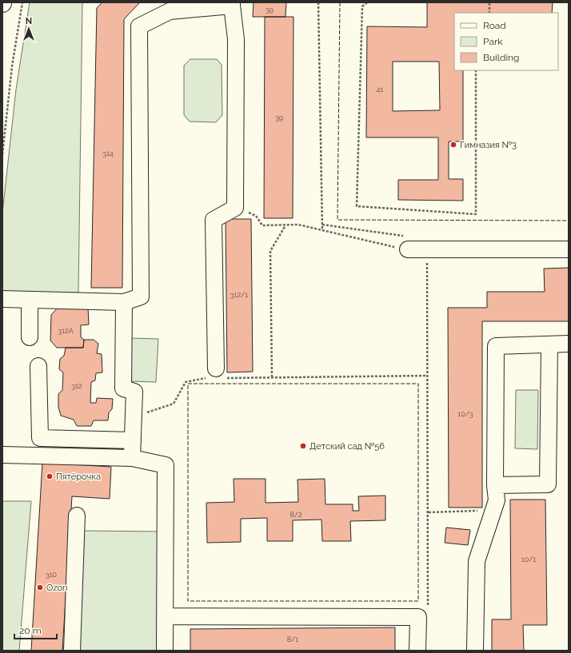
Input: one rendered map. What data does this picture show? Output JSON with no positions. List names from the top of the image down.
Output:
{
  "places": [
    "Гимназия №3",
    "Детский сад №56",
    "Пятёрочка",
    "Ozon"
  ],
  "house_numbers": [
    "39",
    "41",
    "39",
    "314",
    "312/1",
    "312А",
    "312",
    "10/3",
    "8/2",
    "10/1",
    "310",
    "8/1"
  ],
  "legend": ["Road", "Park", "Building"],
  "scale_bar": "20 m",
  "north": "top"
}
